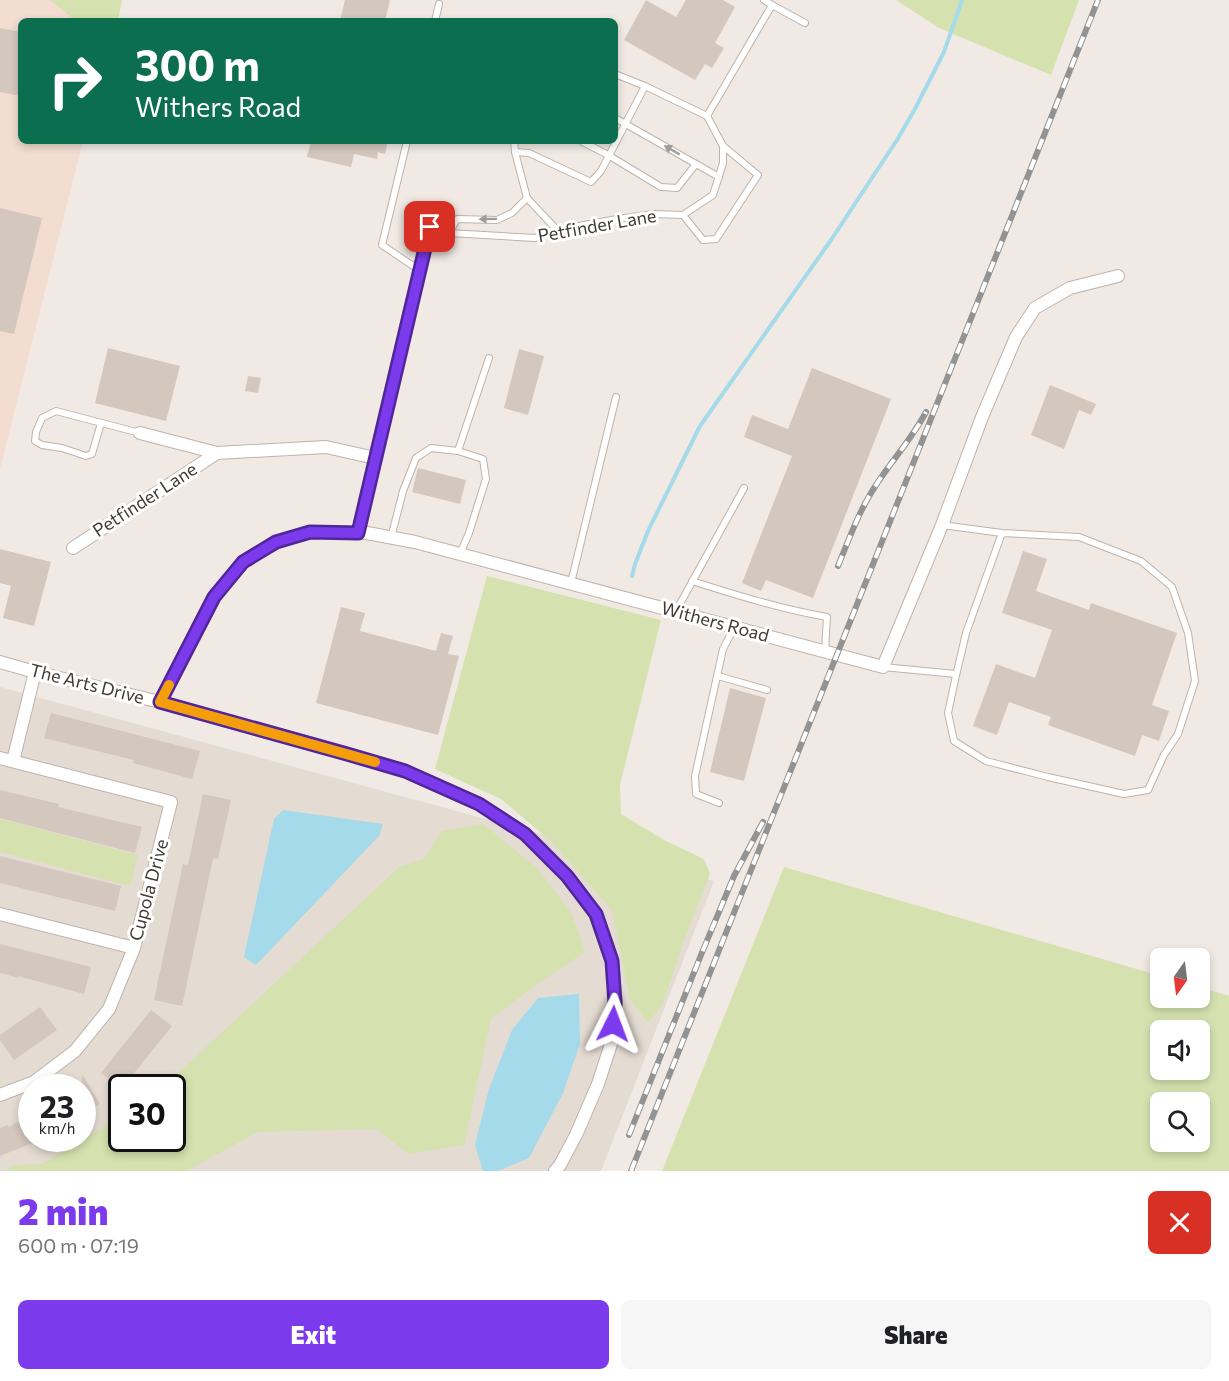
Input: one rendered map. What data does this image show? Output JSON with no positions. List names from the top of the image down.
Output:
{
  "streets": {
    "street": [
      "Petfinder Lane",
      "Withers Road",
      "The Arts Drive",
      "Cupola Drive"
    ]
  },
  "crossings": [
    ["Withers Road", "The Arts Drive"]
  ],
  "north": "bottom",
  "page": {
    "turn": ["300 m", "Withers Road"],
    "speed": "23 km/h",
    "limit": "30",
    "heading": ["2 min", "600 m · 07:19"],
    "buttons": ["Exit", "Share"]
  }
}
